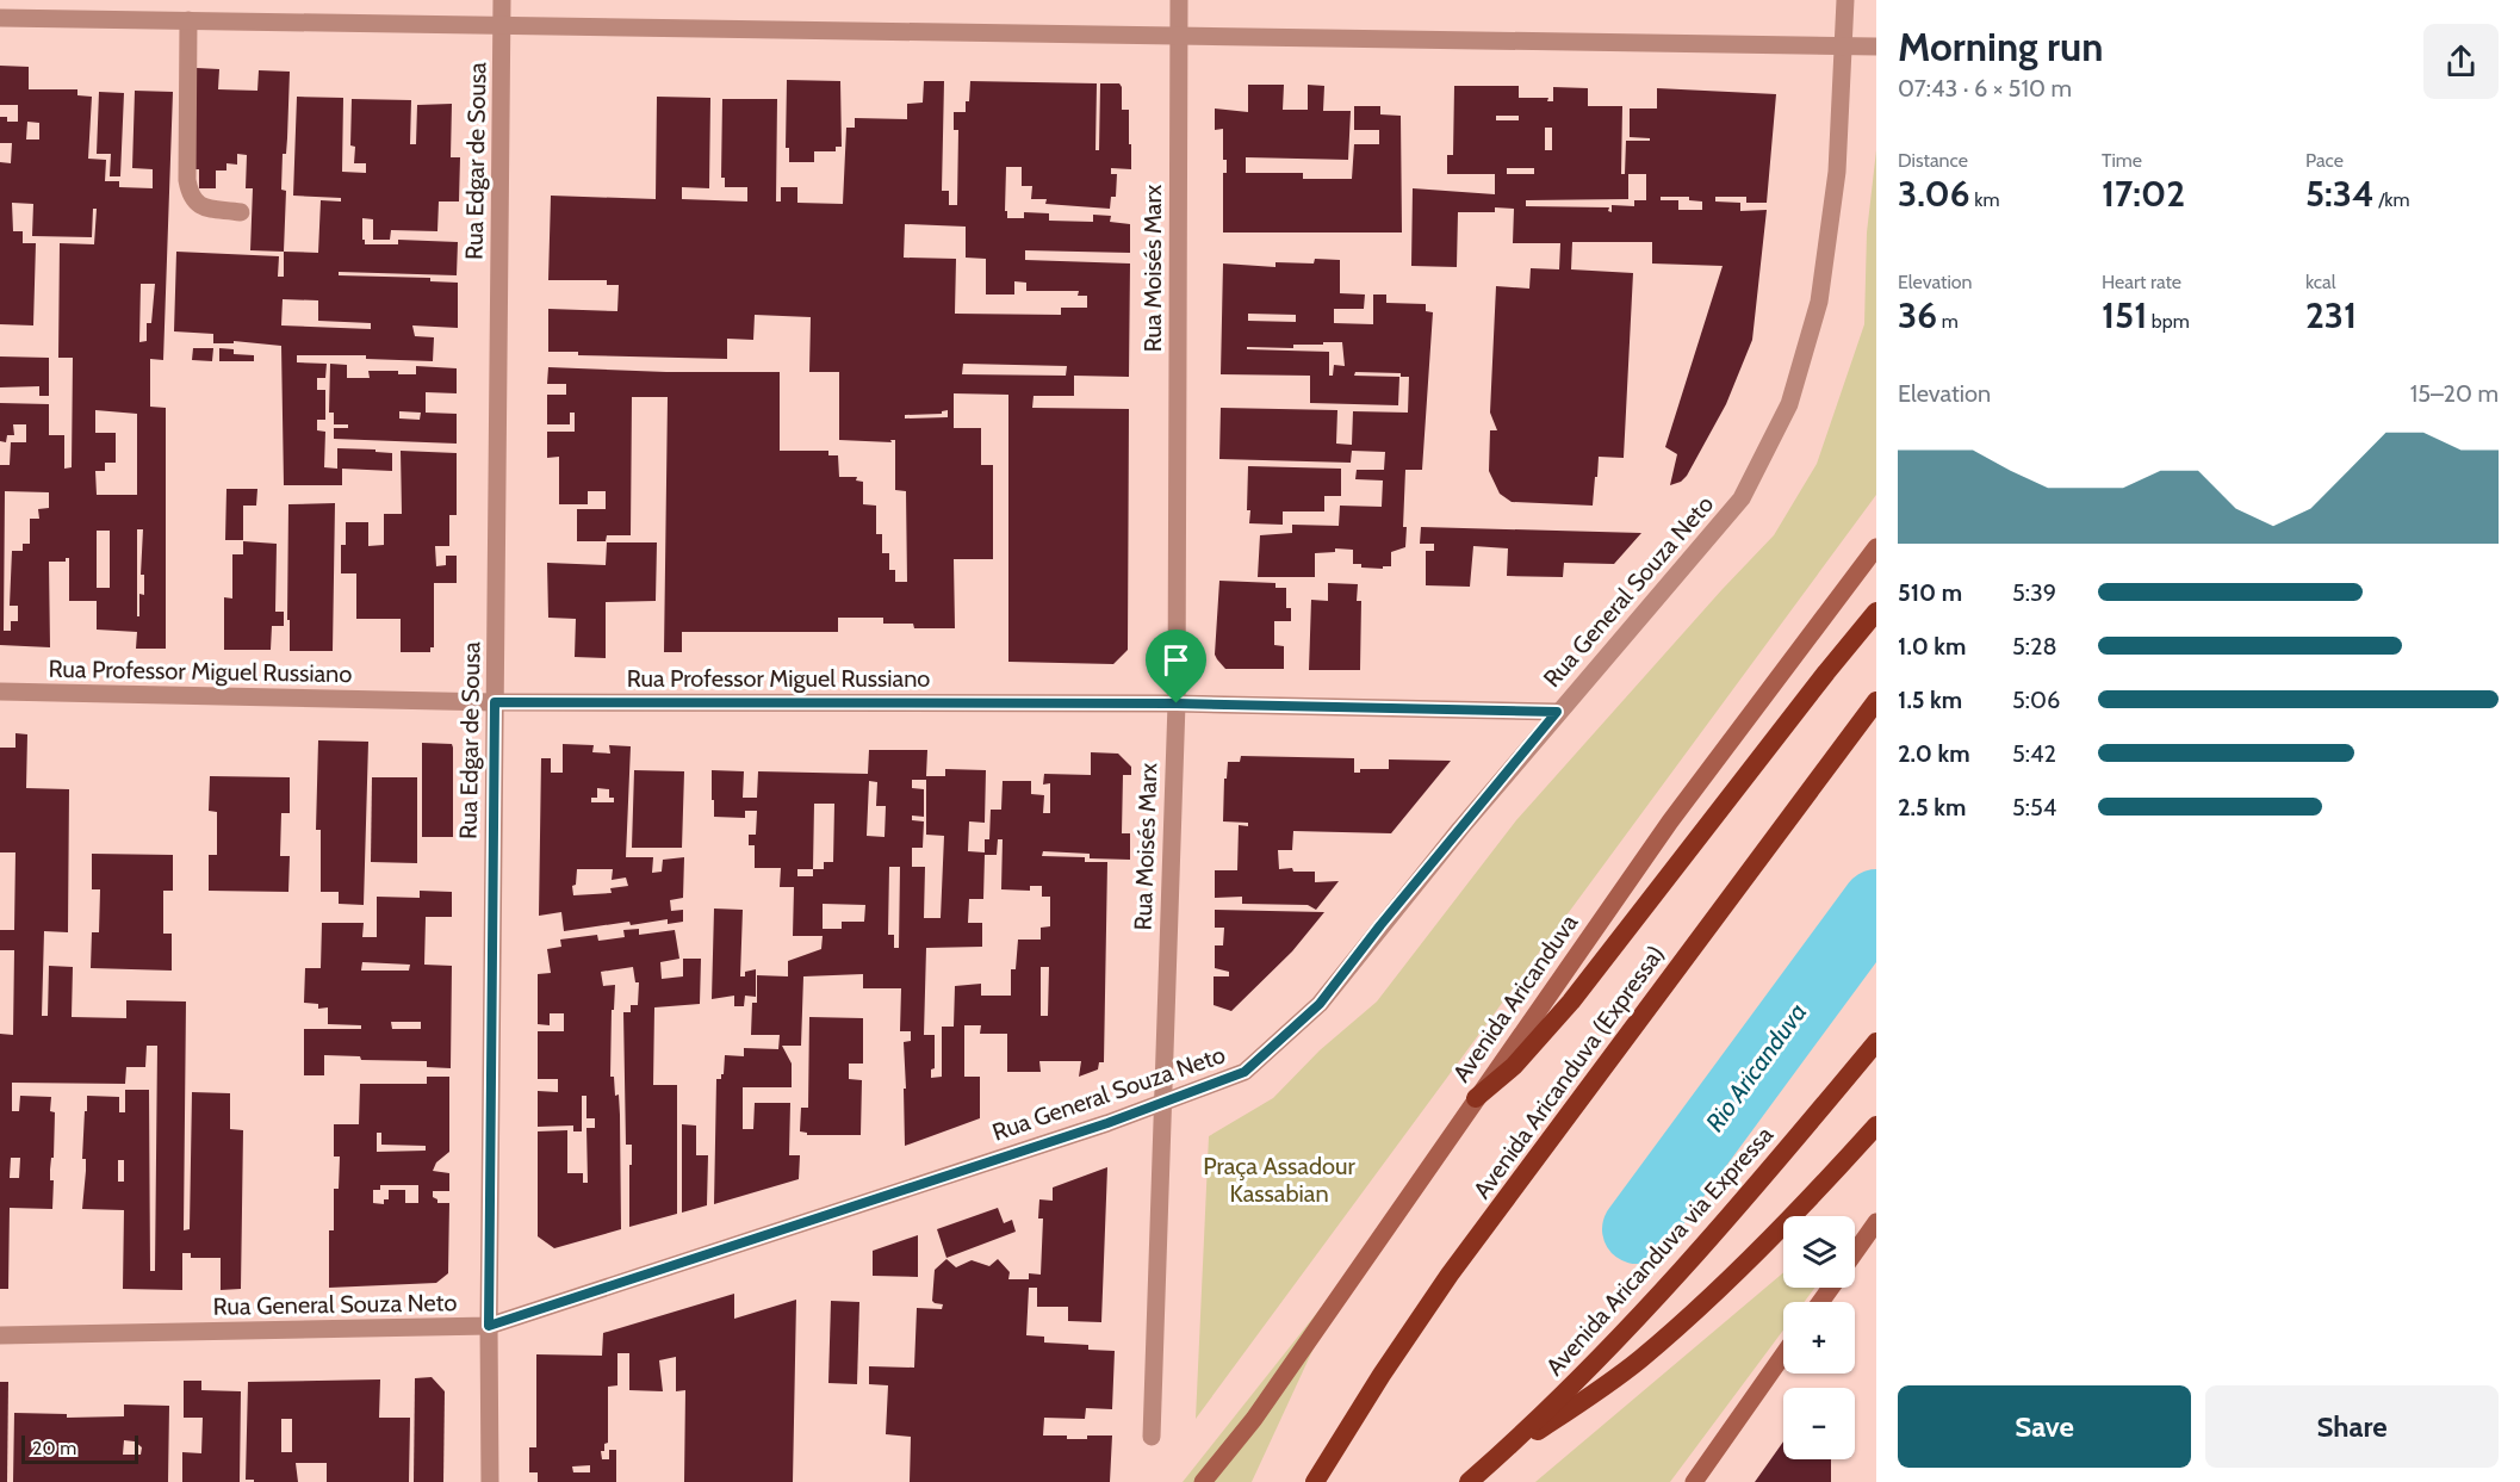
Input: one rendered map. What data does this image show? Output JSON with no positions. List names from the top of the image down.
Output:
{
  "streets": {
    "highway": ["Avenida Aricanduva (Expressa)", "Avenida Aricanduva via Expressa"],
    "main road": ["Avenida Aricanduva"],
    "street": [
      "Rua Edgar de Sousa",
      "Rua Moisés Marx",
      "Rua General Souza Neto",
      "Rua Professor Miguel Russiano"
    ]
  },
  "crossings": [
    ["Rua Edgar de Sousa", "Rua General Souza Neto"],
    ["Rua Edgar de Sousa", "Rua Professor Miguel Russiano"],
    ["Rua Moisés Marx", "Rua General Souza Neto"],
    ["Rua Moisés Marx", "Rua Professor Miguel Russiano"],
    ["Rua General Souza Neto", "Rua Professor Miguel Russiano"]
  ],
  "water": ["Rio Aricanduva"],
  "parks": ["Praça Assadour Kassabian"],
  "scale_bar": "20 m",
  "page": {
    "heading": ["Morning run", "07:43 · 6 × 510 m"],
    "stats": [
      ["Distance", "3.06 km"],
      ["Time", "17:02"],
      ["Pace", "5:34 /km"],
      ["Elevation", "36 m"],
      ["Heart rate", "151 bpm"],
      ["kcal", "231"]
    ],
    "chart": ["Elevation", "15–20 m"],
    "list": [
      {
        "name": "510 m",
        "note": "5:39"
      },
      {
        "name": "1.0 km",
        "note": "5:28"
      },
      {
        "name": "1.5 km",
        "note": "5:06"
      },
      {
        "name": "2.0 km",
        "note": "5:42"
      },
      {
        "name": "2.5 km",
        "note": "5:54"
      }
    ],
    "map_buttons": ["+", "−"],
    "buttons": ["Save", "Share"],
    "scale": "20 m"
  }
}
